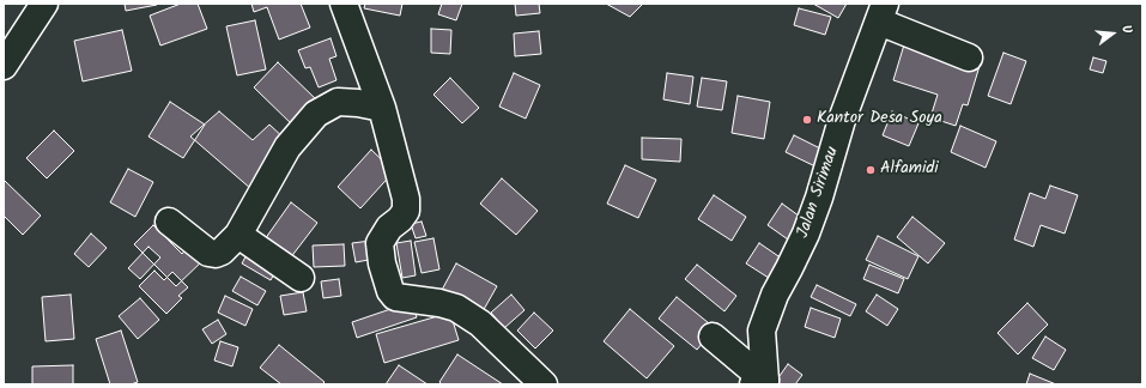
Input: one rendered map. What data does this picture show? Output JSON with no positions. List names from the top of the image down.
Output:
{
  "streets": {
    "street": ["Jalan Sirimau"]
  },
  "places": ["Kantor Desa Soya", "Alfamidi"],
  "north": "right"
}
